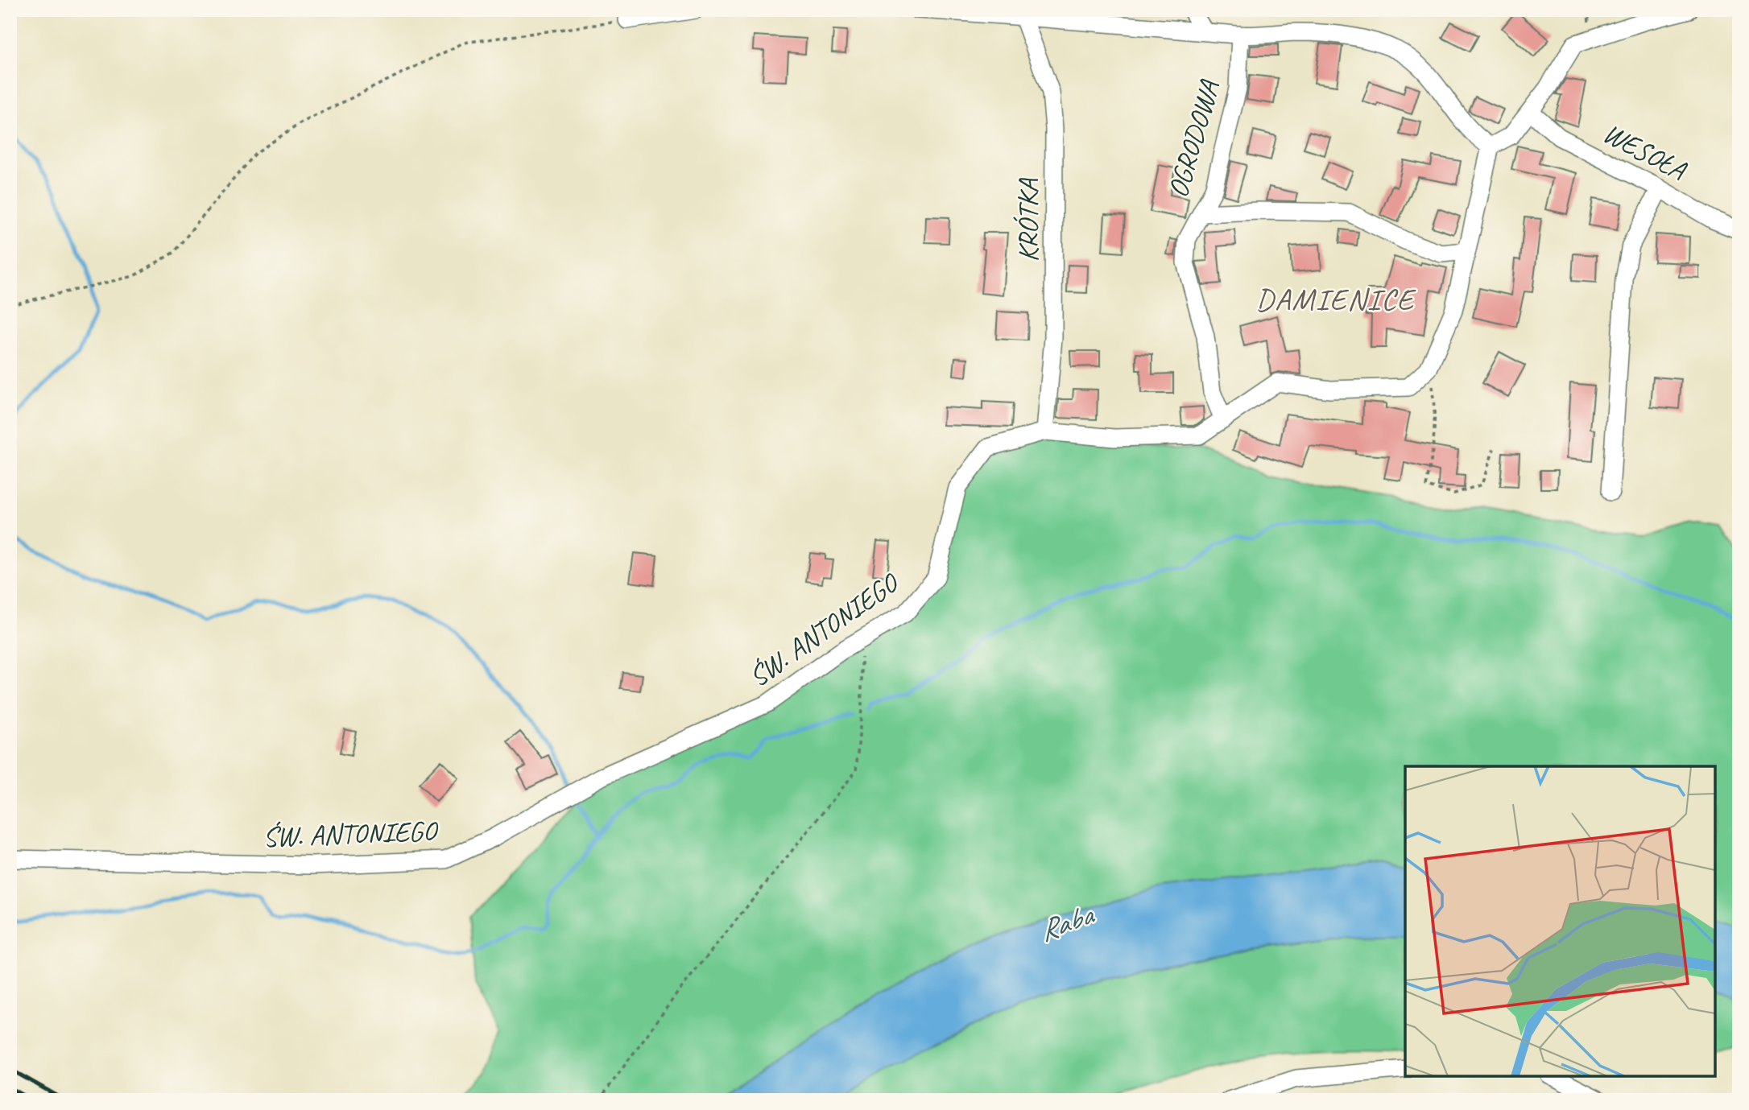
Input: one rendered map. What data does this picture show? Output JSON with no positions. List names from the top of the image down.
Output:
{
  "streets": {
    "street": [
      "OGRODOWA",
      "WESOŁA",
      "KRÓTKA",
      "ŚW. ANTONIEGO"
    ]
  },
  "crossings": [
    ["OGRODOWA", "ŚW. ANTONIEGO"],
    ["KRÓTKA", "ŚW. ANTONIEGO"]
  ],
  "districts": ["DAMIENICE"],
  "water": ["Raba"]
}
